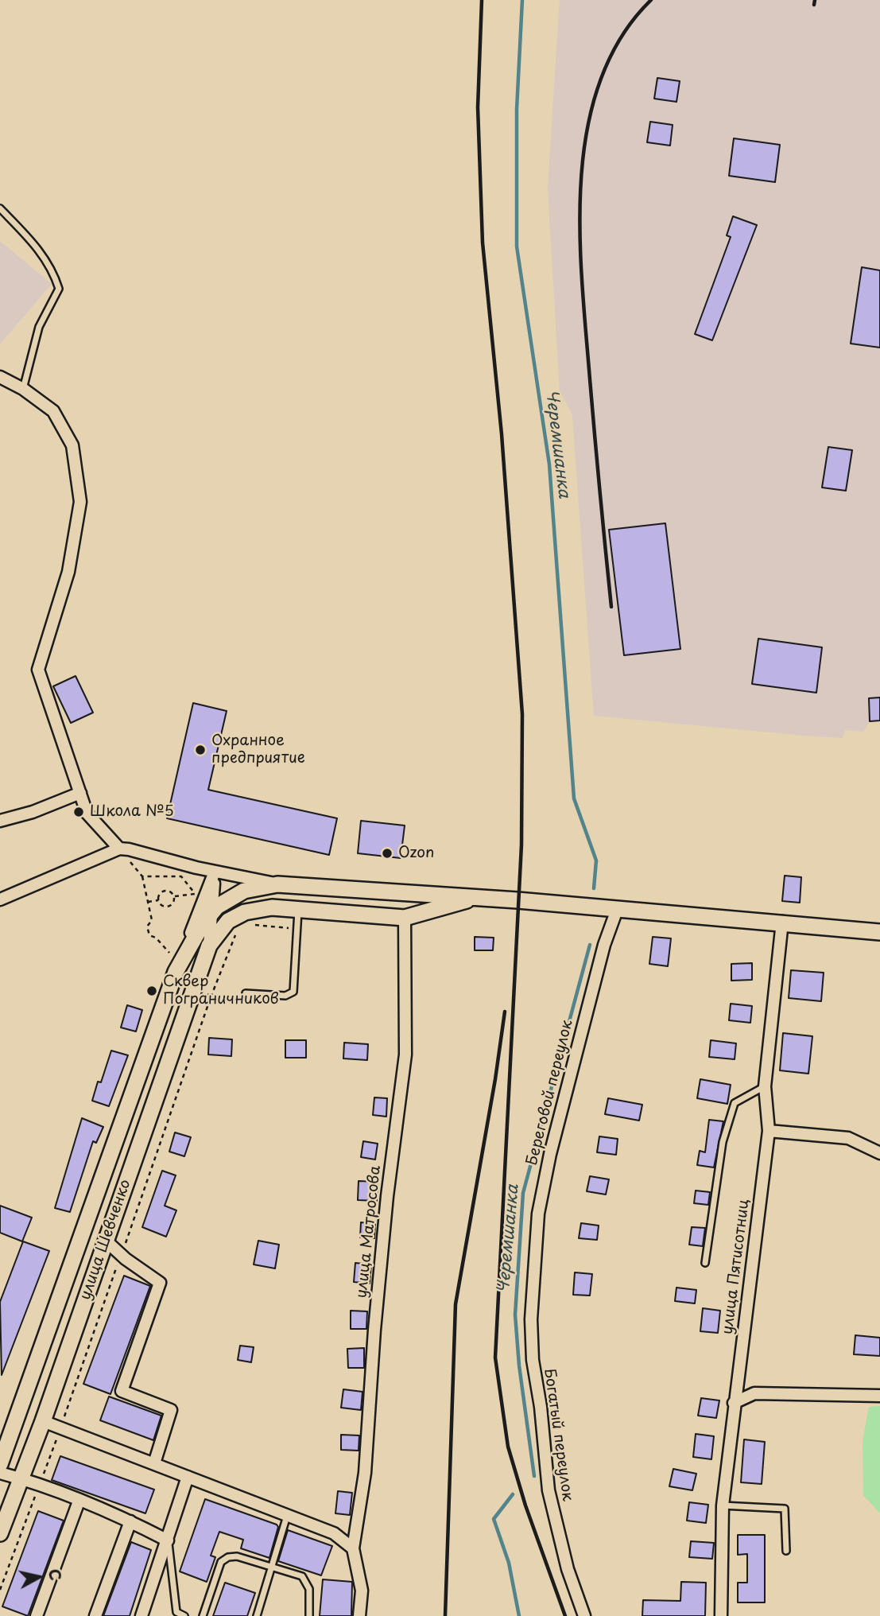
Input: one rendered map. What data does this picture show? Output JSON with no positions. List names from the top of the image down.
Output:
{
  "streets": {
    "main road": ["улица Шевченко"],
    "street": [
      "Береговой переулок",
      "улица Матросова",
      "улица Пятисотниц",
      "Богатый переулок"
    ]
  },
  "crossings": [
    ["Береговой переулок", "улица Шевченко"],
    ["Береговой переулок", "Богатый переулок"],
    ["улица Матросова", "улица Шевченко"],
    ["улица Шевченко", "улица Пятисотниц"]
  ],
  "water": ["Черемшанка"],
  "places": [
    "Охранное предприятие",
    "Школа №5",
    "Ozon",
    "Сквер Пограничников"
  ],
  "north": "right"
}
